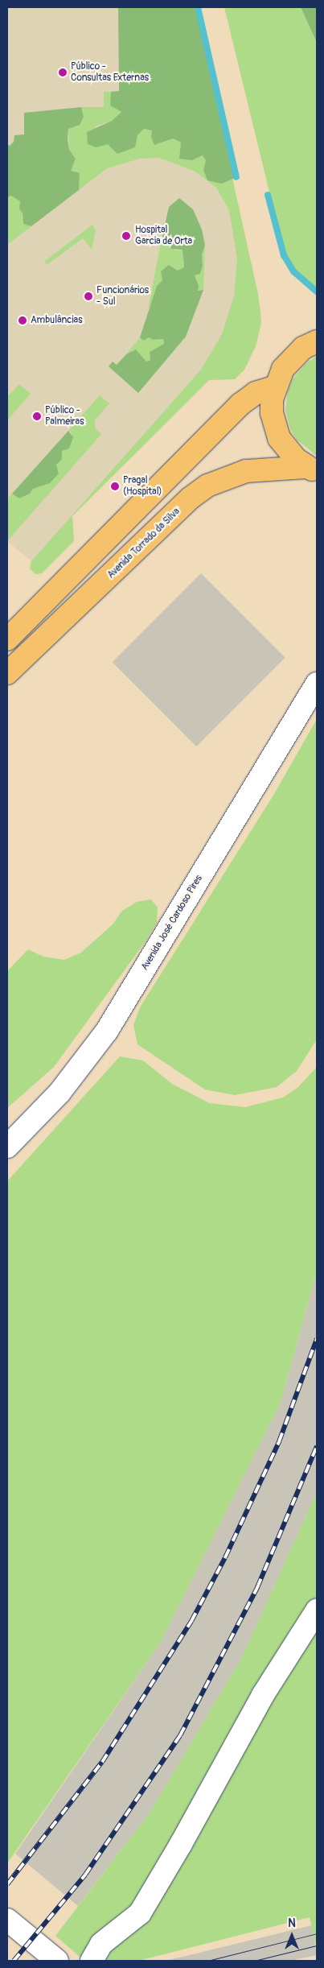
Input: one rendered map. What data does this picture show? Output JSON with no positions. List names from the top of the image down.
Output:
{
  "streets": {
    "main road": ["Avenida Torrado da Silva"],
    "street": ["Avenida José Cardoso Pires"]
  },
  "places": [
    "Público - Consultas Externas",
    "Hospital Garcia de Orta",
    "Funcionários - Sul",
    "Ambulâncias",
    "Público - Palmeiras",
    "Pragal (Hospital)"
  ],
  "north": "top"
}
